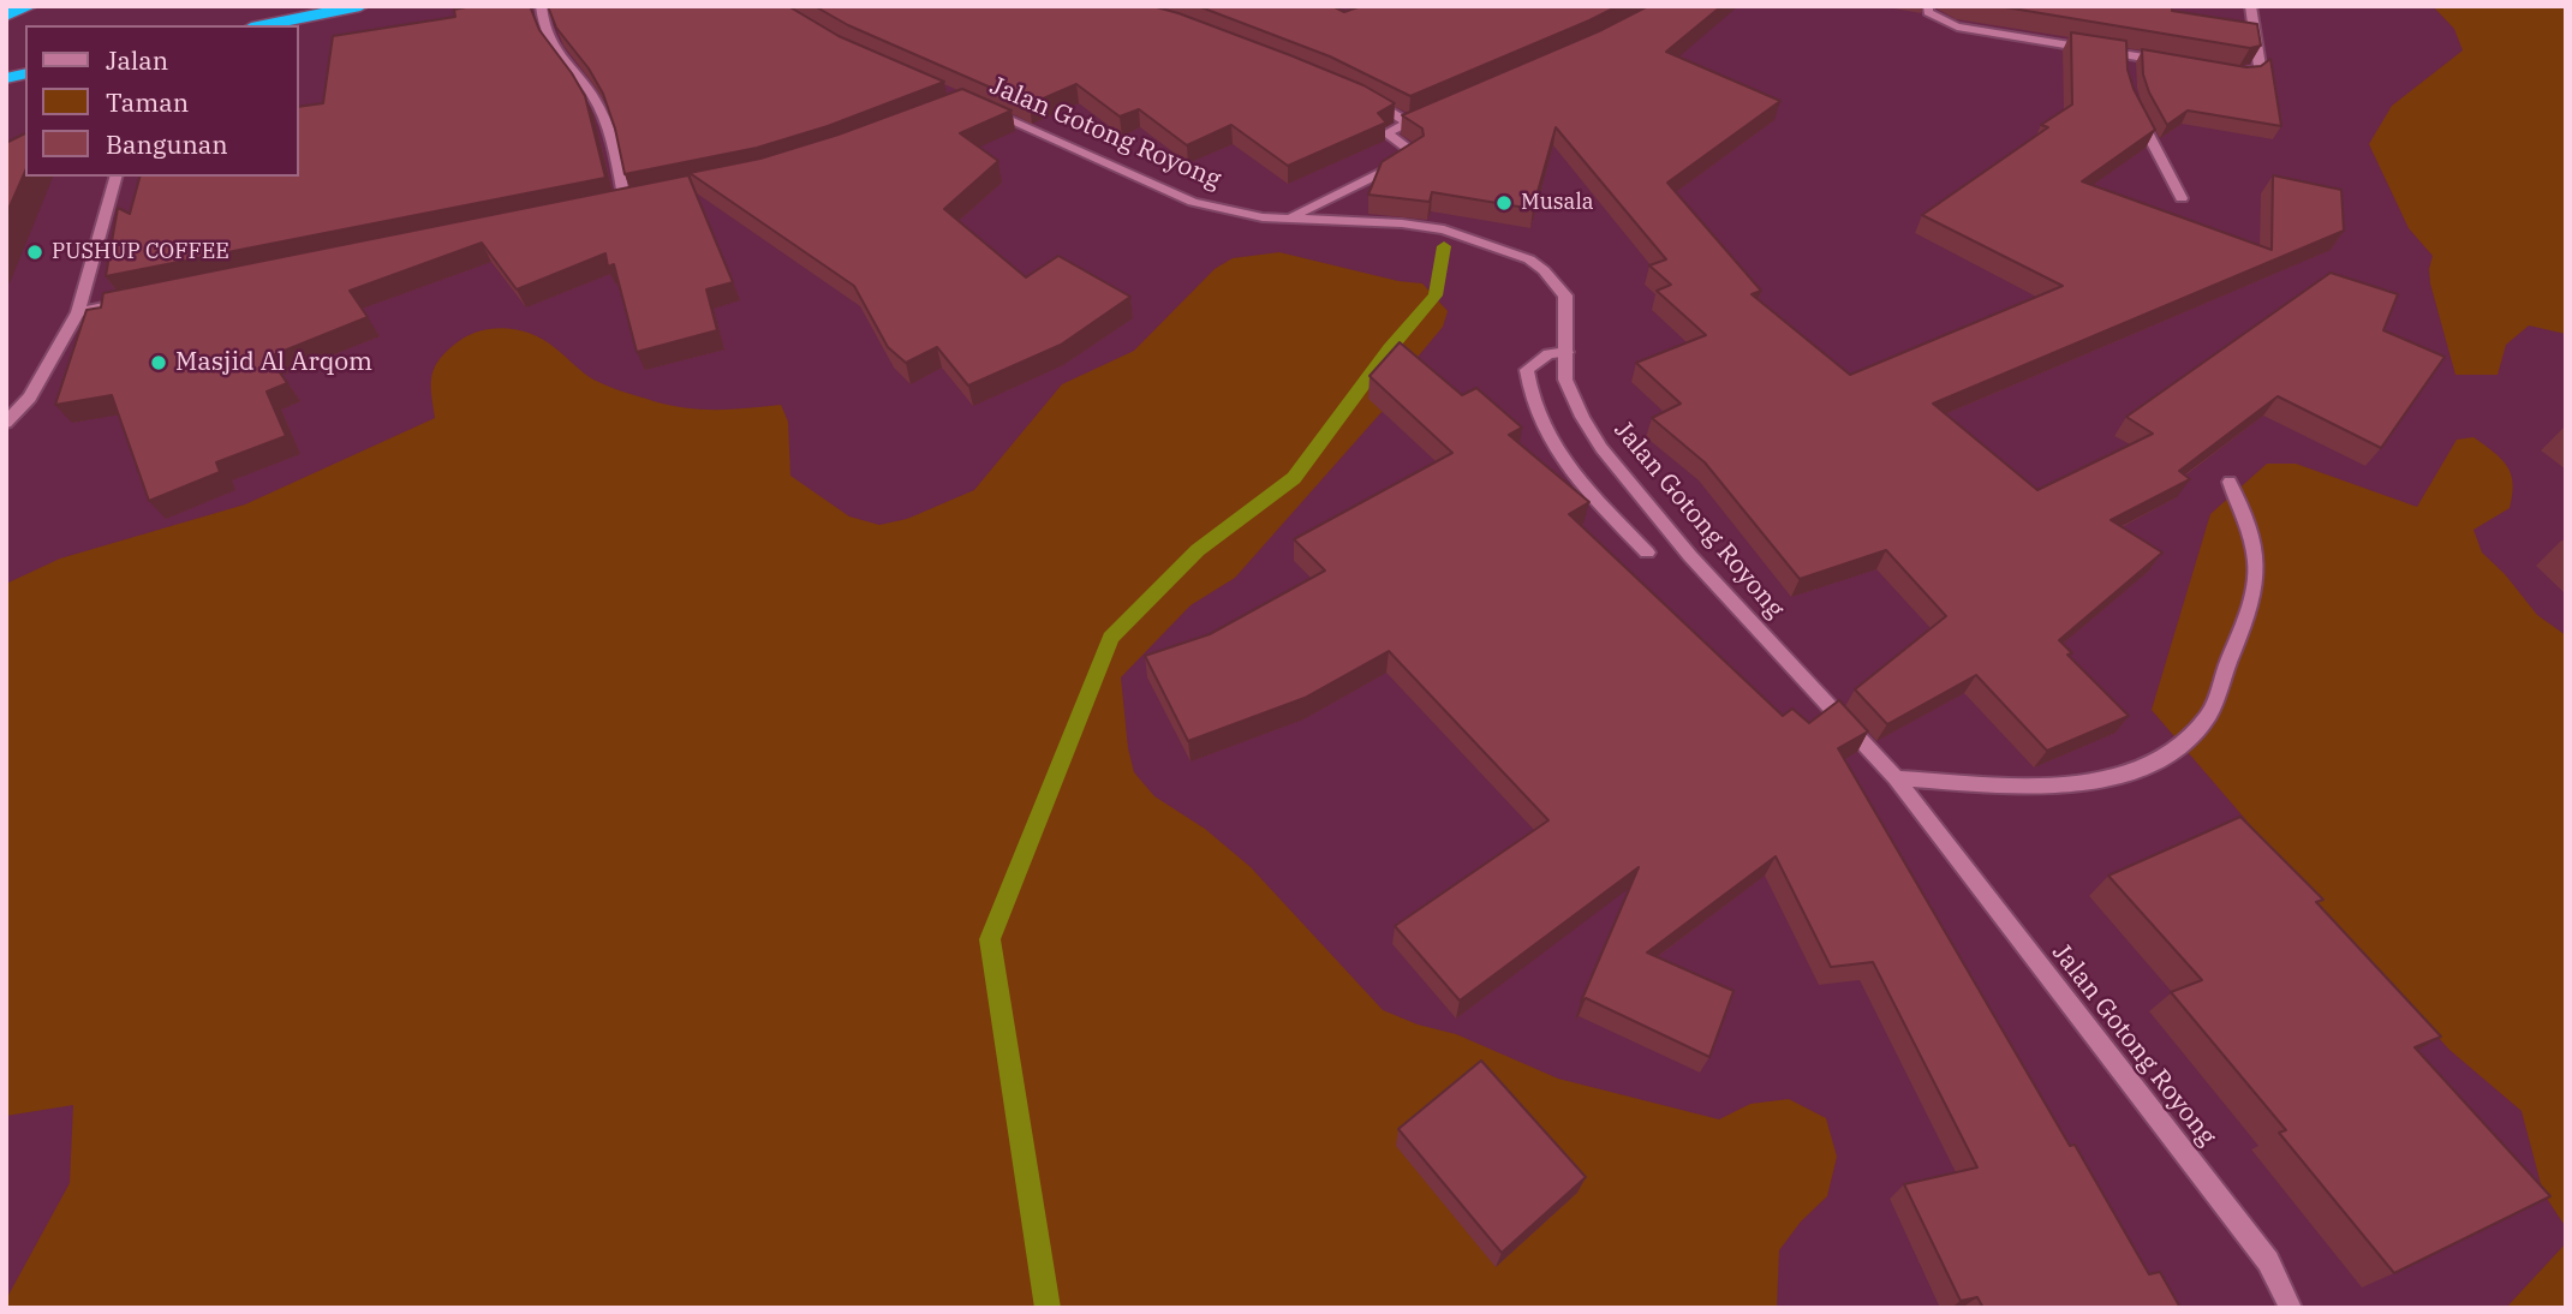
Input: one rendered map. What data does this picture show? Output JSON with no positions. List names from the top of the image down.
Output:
{
  "streets": {
    "street": ["Jalan Gotong Royong"]
  },
  "places": ["Musala", "PUSHUP COFFEE", "Masjid Al Arqom"],
  "legend": ["Jalan", "Taman", "Bangunan"]
}
